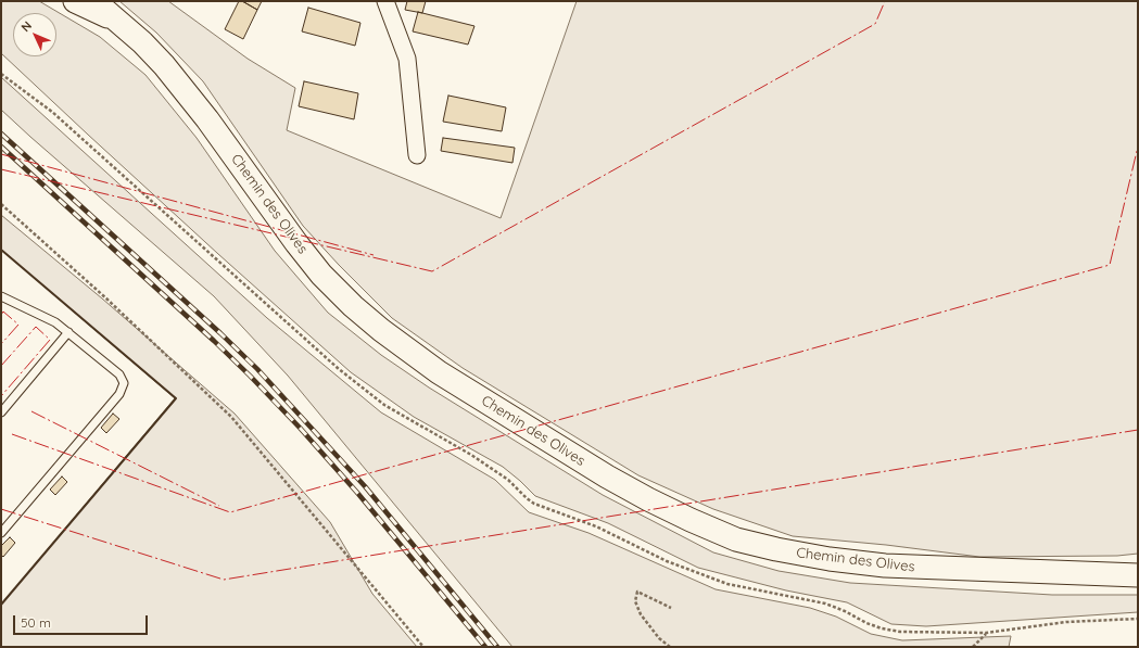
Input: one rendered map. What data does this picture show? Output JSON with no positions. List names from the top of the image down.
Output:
{
  "streets": {
    "main road": ["Chemin des Olives"]
  },
  "scale_bar": "50 m",
  "north": "top left"
}
